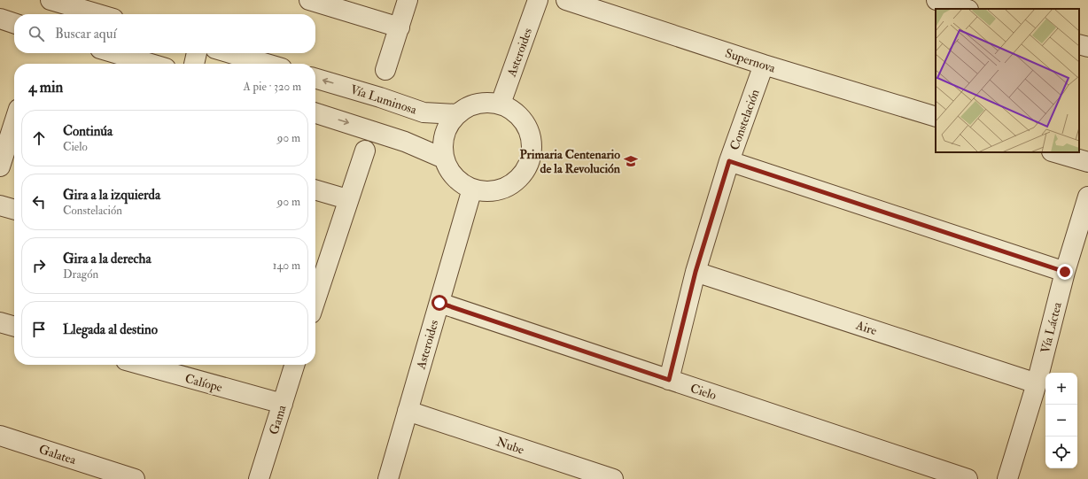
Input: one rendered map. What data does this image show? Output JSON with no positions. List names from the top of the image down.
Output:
{
  "streets": {
    "street": [
      "Asteroides",
      "Supernova",
      "Vía Luminosa",
      "Constelación",
      "Aire",
      "Vía Láctea",
      "Calíope",
      "Cielo",
      "Gama",
      "Nube",
      "Galatea"
    ]
  },
  "crossings": [
    ["Asteroides", "Vía Luminosa"],
    ["Asteroides", "Cielo"],
    ["Asteroides", "Nube"],
    ["Supernova", "Constelación"],
    ["Constelación", "Aire"],
    ["Constelación", "Cielo"],
    ["Aire", "Vía Láctea"],
    ["Calíope", "Gama"]
  ],
  "places": {
    "school or university": ["Primaria Centenario de la Revolución"]
  },
  "page": {
    "search": "Buscar aquí",
    "heading": ["4 min", "A pie · 320 m"],
    "list": [
      ["Continúa", "Cielo", "90 m"],
      ["Gira a la izquierda", "Constelación", "90 m"],
      ["Gira a la derecha", "Dragón", "140 m"],
      "Llegada al destino"
    ],
    "map_buttons": ["+", "−"]
  }
}
